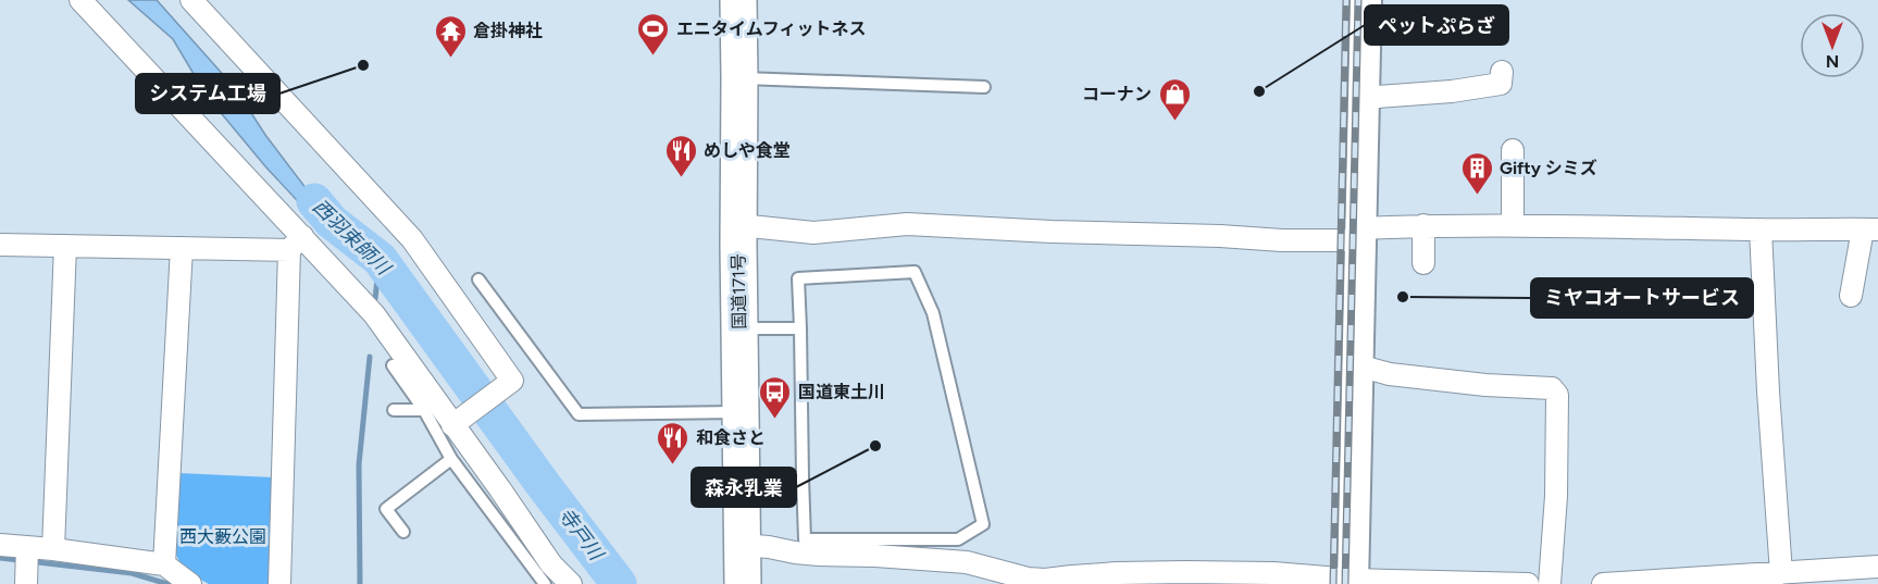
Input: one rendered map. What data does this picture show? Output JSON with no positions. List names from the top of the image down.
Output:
{
  "streets": {
    "highway": ["国道171号"]
  },
  "water": ["西羽束師川", "寺戸川"],
  "parks": ["西大藪公園"],
  "places": {
    "sports": ["エニタイムフィットネス"],
    "temple": ["倉掛神社"],
    "other": [
      "システム工場",
      "ペットぷらざ",
      "ミヤコオートサービス",
      "森永乳業"
    ],
    "shop": ["コーナン"],
    "restaurant": ["めしや食堂", "和食さと"],
    "building": ["Gifty シミズ"],
    "bus stop": ["国道東土川"]
  },
  "north": "bottom"
}
